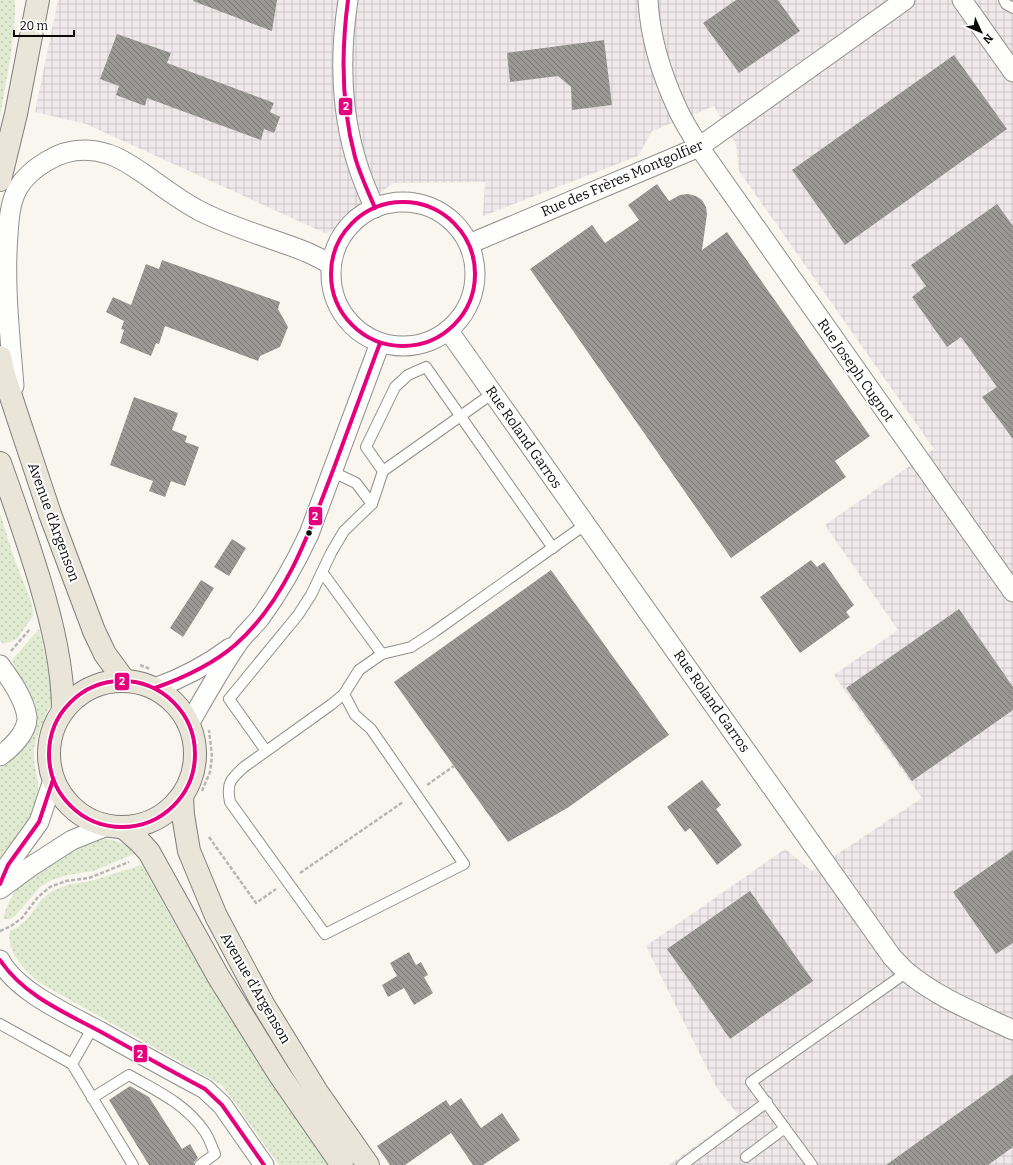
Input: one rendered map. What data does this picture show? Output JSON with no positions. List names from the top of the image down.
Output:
{
  "streets": {
    "main road": ["Avenue d'Argenson"],
    "street": ["Rue des Frères Montgolfier", "Rue Joseph Cugnot", "Rue Roland Garros"]
  },
  "crossings": [
    ["Rue des Frères Montgolfier", "Rue Joseph Cugnot"]
  ],
  "lines": ["transit line 2"],
  "scale_bar": "20 m",
  "north": "bottom right"
}
